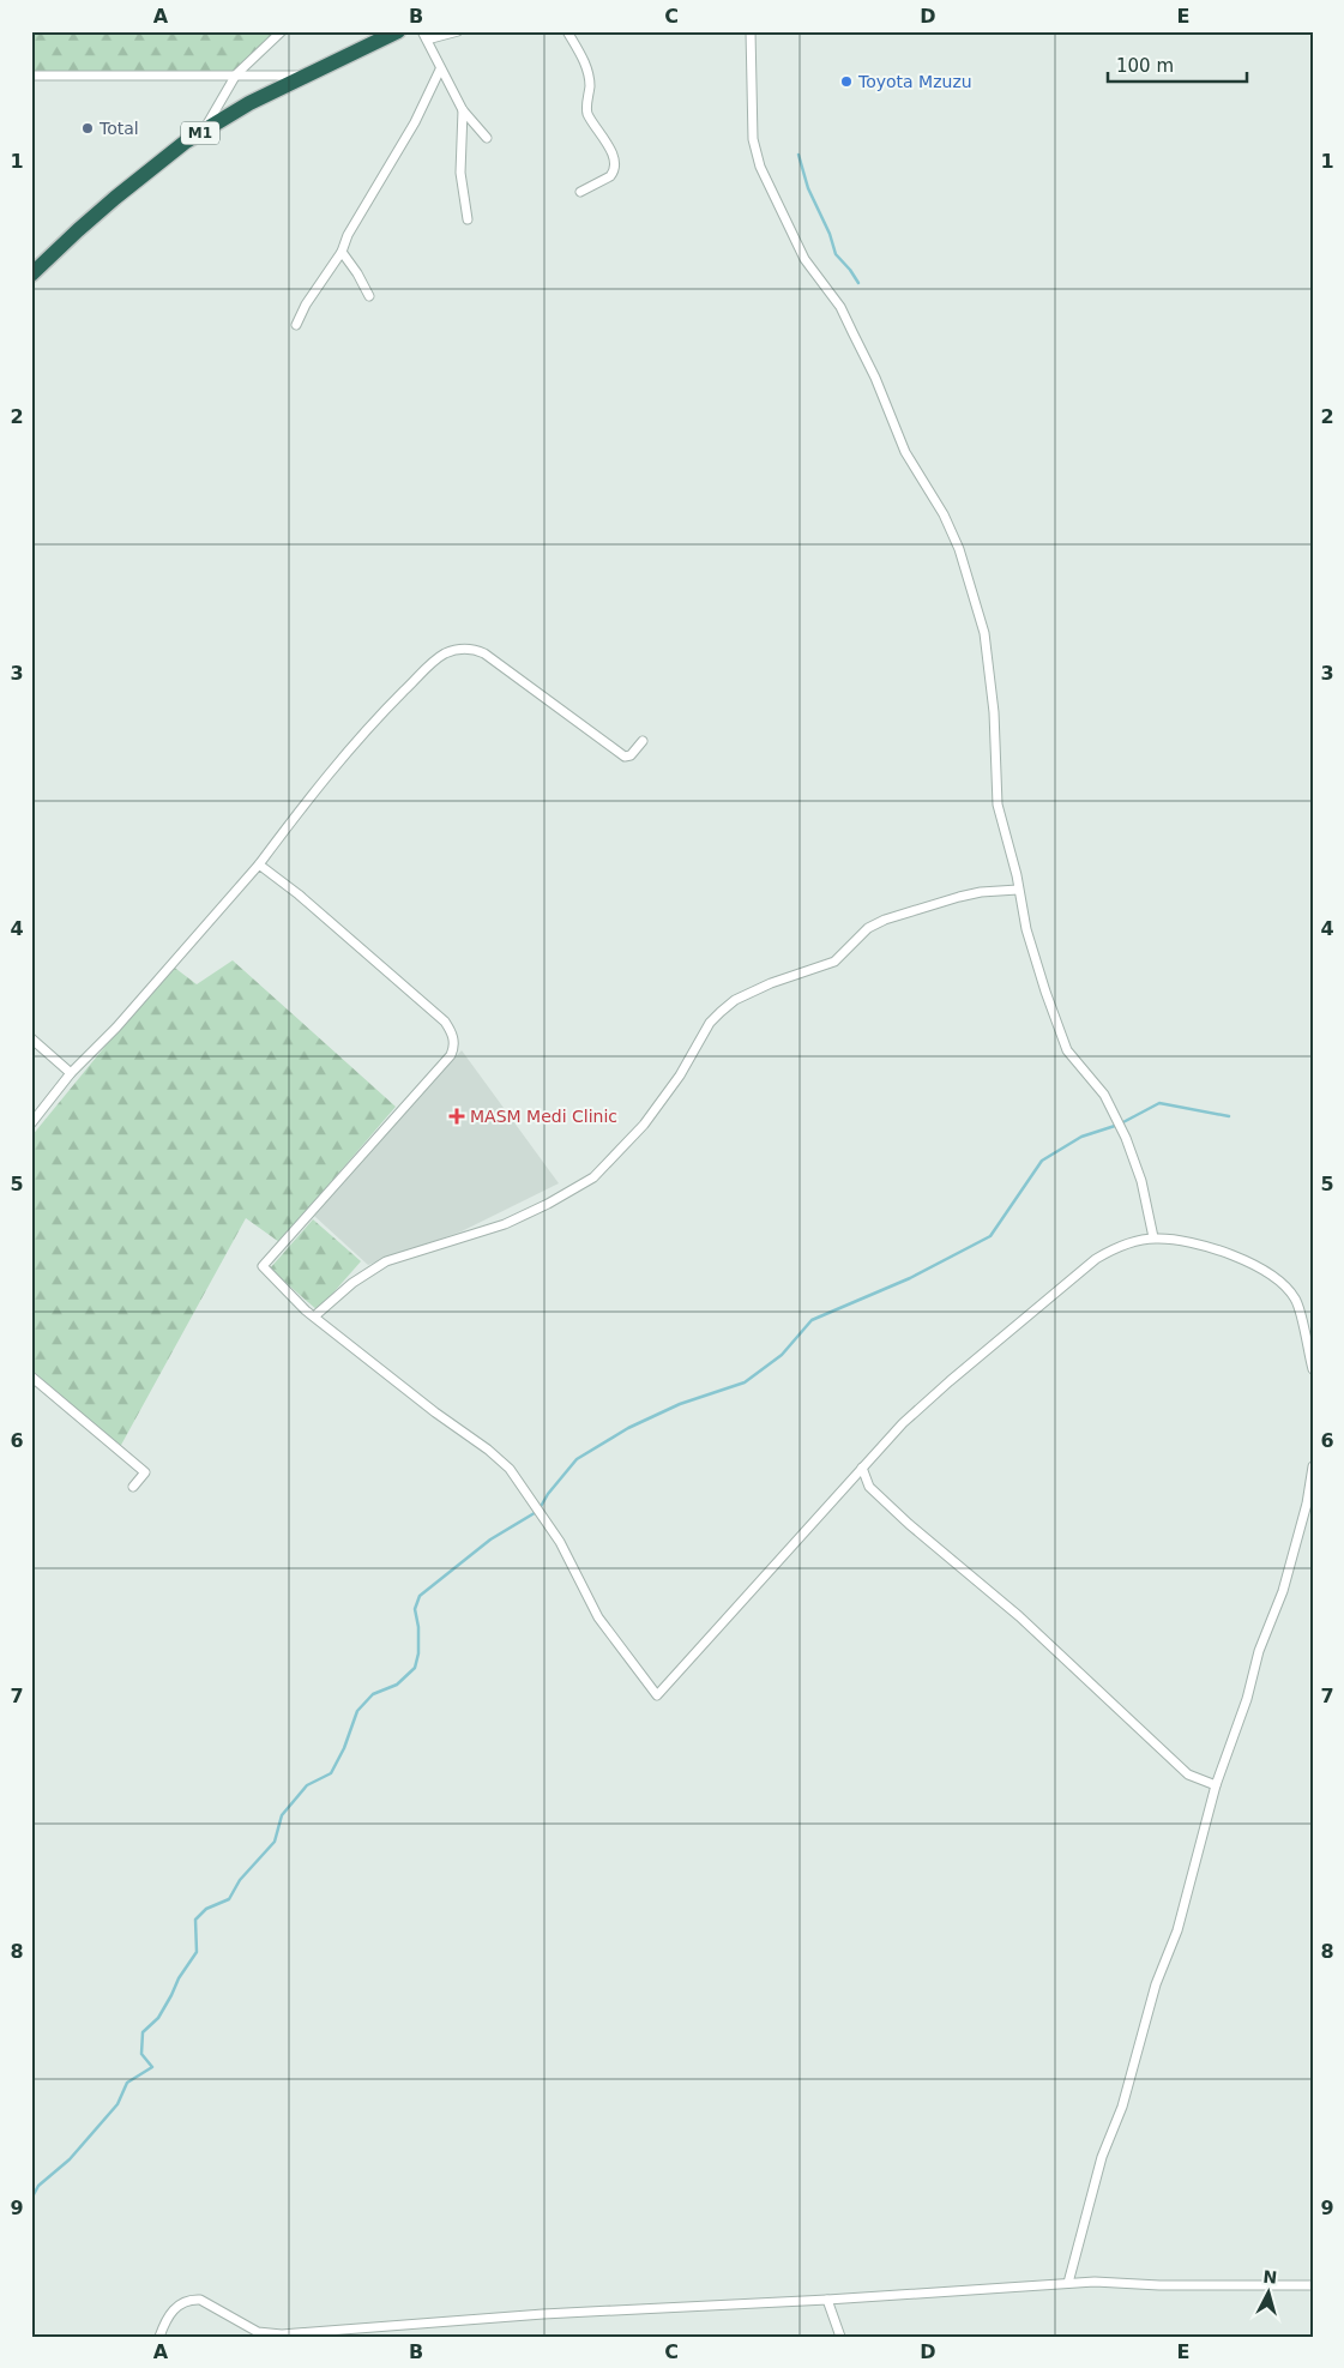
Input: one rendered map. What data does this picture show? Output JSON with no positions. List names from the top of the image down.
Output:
{
  "streets": {
    "highway": ["M1"]
  },
  "places": {
    "other": ["Toyota Mzuzu", "Total"],
    "health": ["MASM Medi Clinic"]
  },
  "scale_bar": "100 m",
  "north": "top",
  "grid": {
    "columns": [
      "A",
      "B",
      "C",
      "D",
      "E"
    ],
    "rows": [
      "1",
      "2",
      "3",
      "4",
      "5",
      "6",
      "7",
      "8",
      "9"
    ]
  }
}
